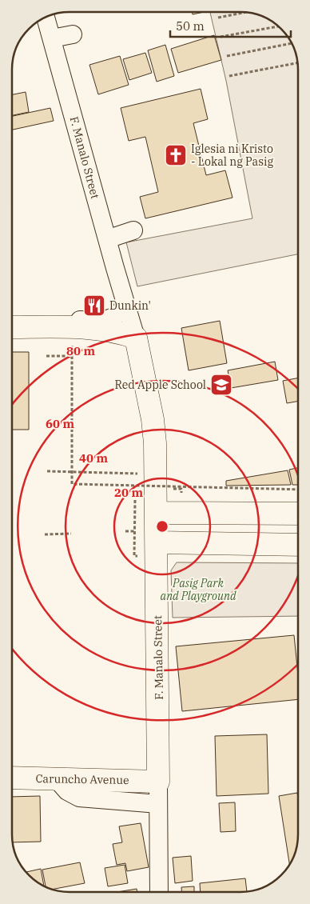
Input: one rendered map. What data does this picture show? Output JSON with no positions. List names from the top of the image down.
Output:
{
  "streets": {
    "main road": ["F. Manalo Street", "Caruncho Avenue"]
  },
  "crossings": [
    ["F. Manalo Street", "Caruncho Avenue"]
  ],
  "parks": ["Pasig Park and Playground"],
  "places": {
    "church": ["Iglesia ni Kristo - Lokal ng Pasig"],
    "restaurant": ["Dunkin'"],
    "school or university": ["Red Apple School"]
  },
  "scale_bar": "50 m",
  "rings": [
    "80 m",
    "60 m",
    "40 m",
    "20 m"
  ]
}
